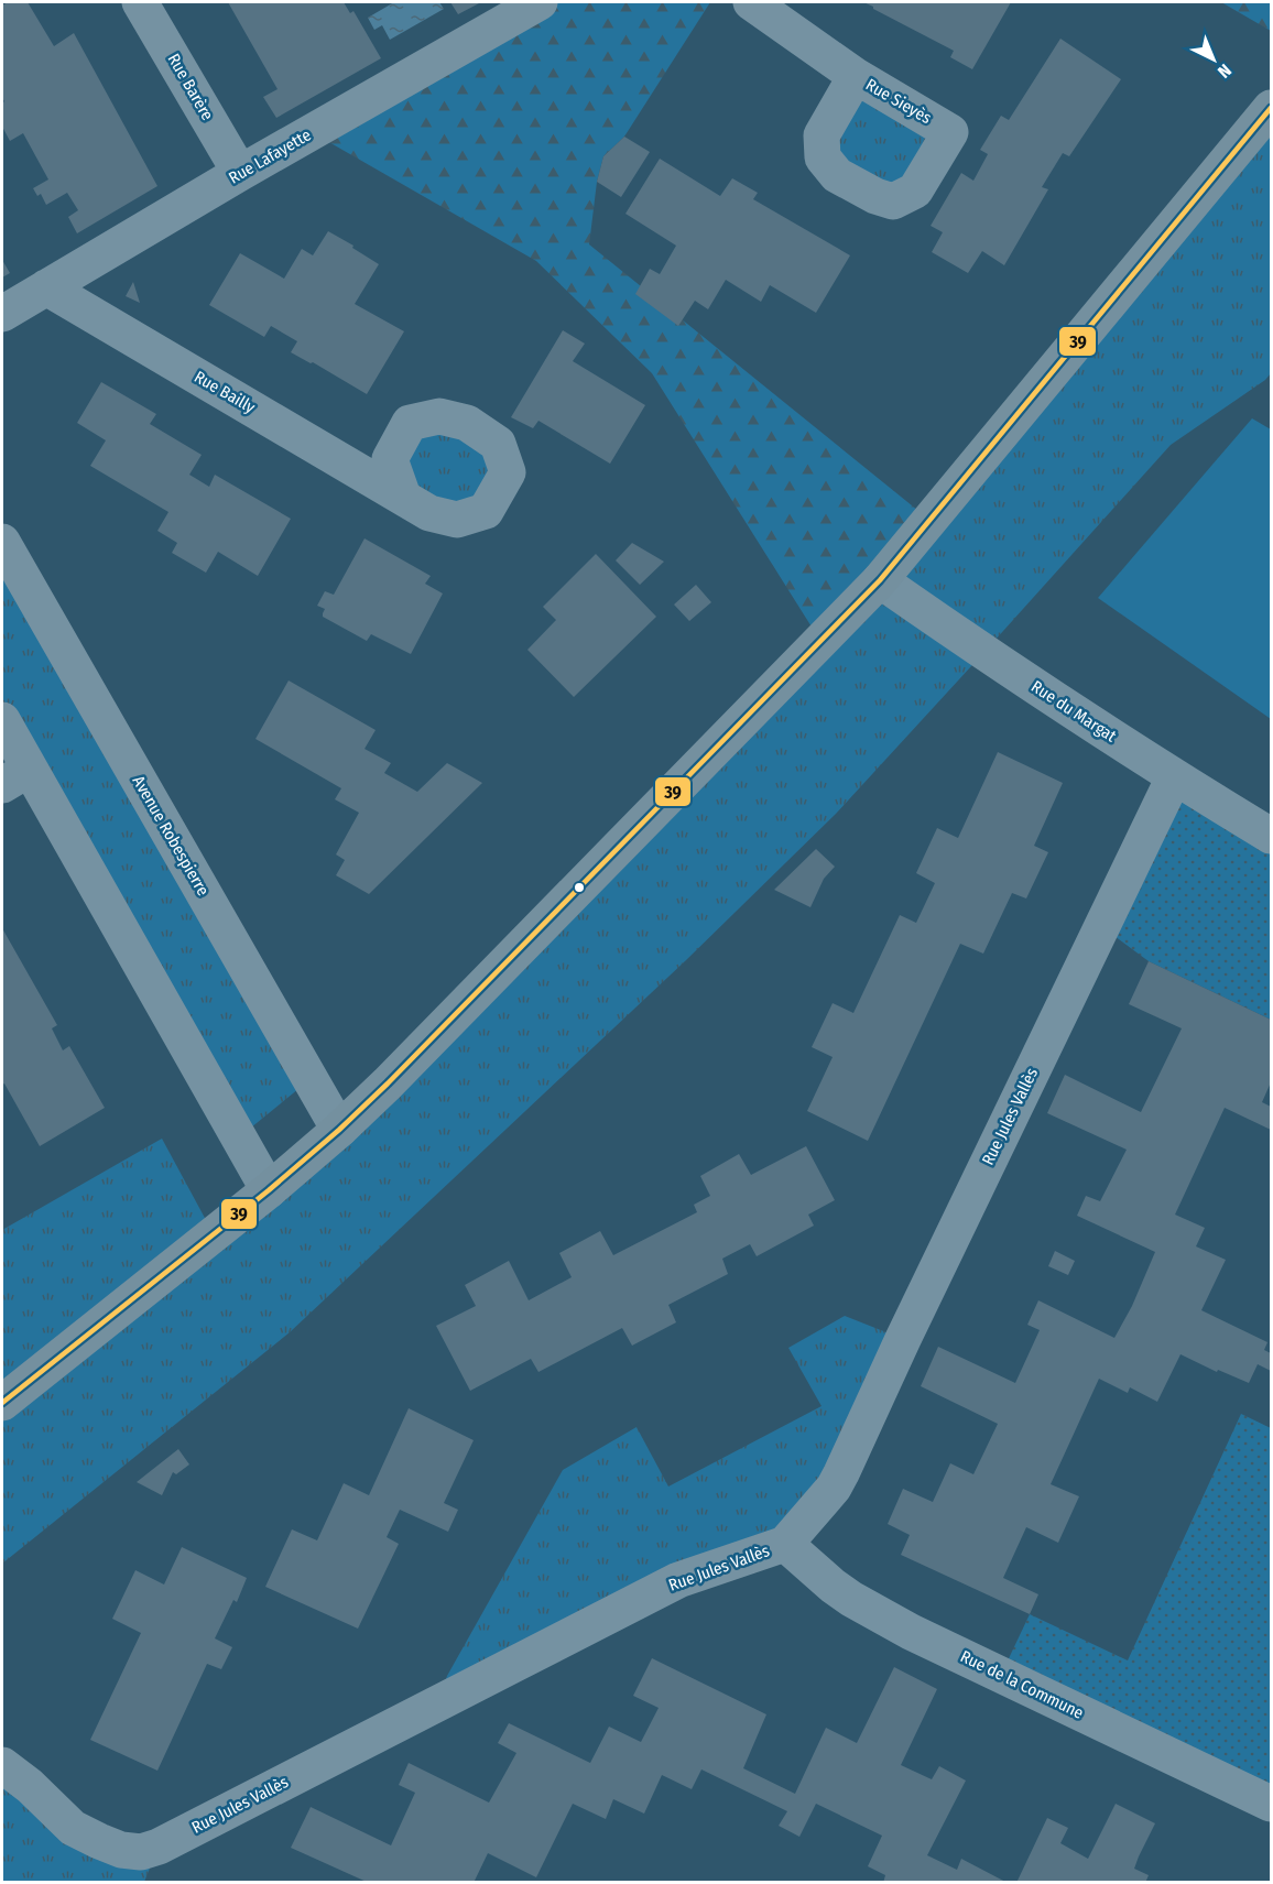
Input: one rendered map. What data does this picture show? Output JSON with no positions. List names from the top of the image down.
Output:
{
  "streets": {
    "street": [
      "Rue Barère",
      "Rue Sieyès",
      "Rue Lafayette",
      "Rue Bailly",
      "Rue du Margat",
      "Avenue Robespierre",
      "Rue Jules Vallès",
      "Rue de la Commune"
    ]
  },
  "crossings": [
    ["Rue Barère", "Rue Lafayette"],
    ["Rue Lafayette", "Rue Bailly"],
    ["Rue du Margat", "Rue Jules Vallès"],
    ["Rue Jules Vallès", "Rue de la Commune"]
  ],
  "lines": ["transit line 39"],
  "north": "bottom right"
}
